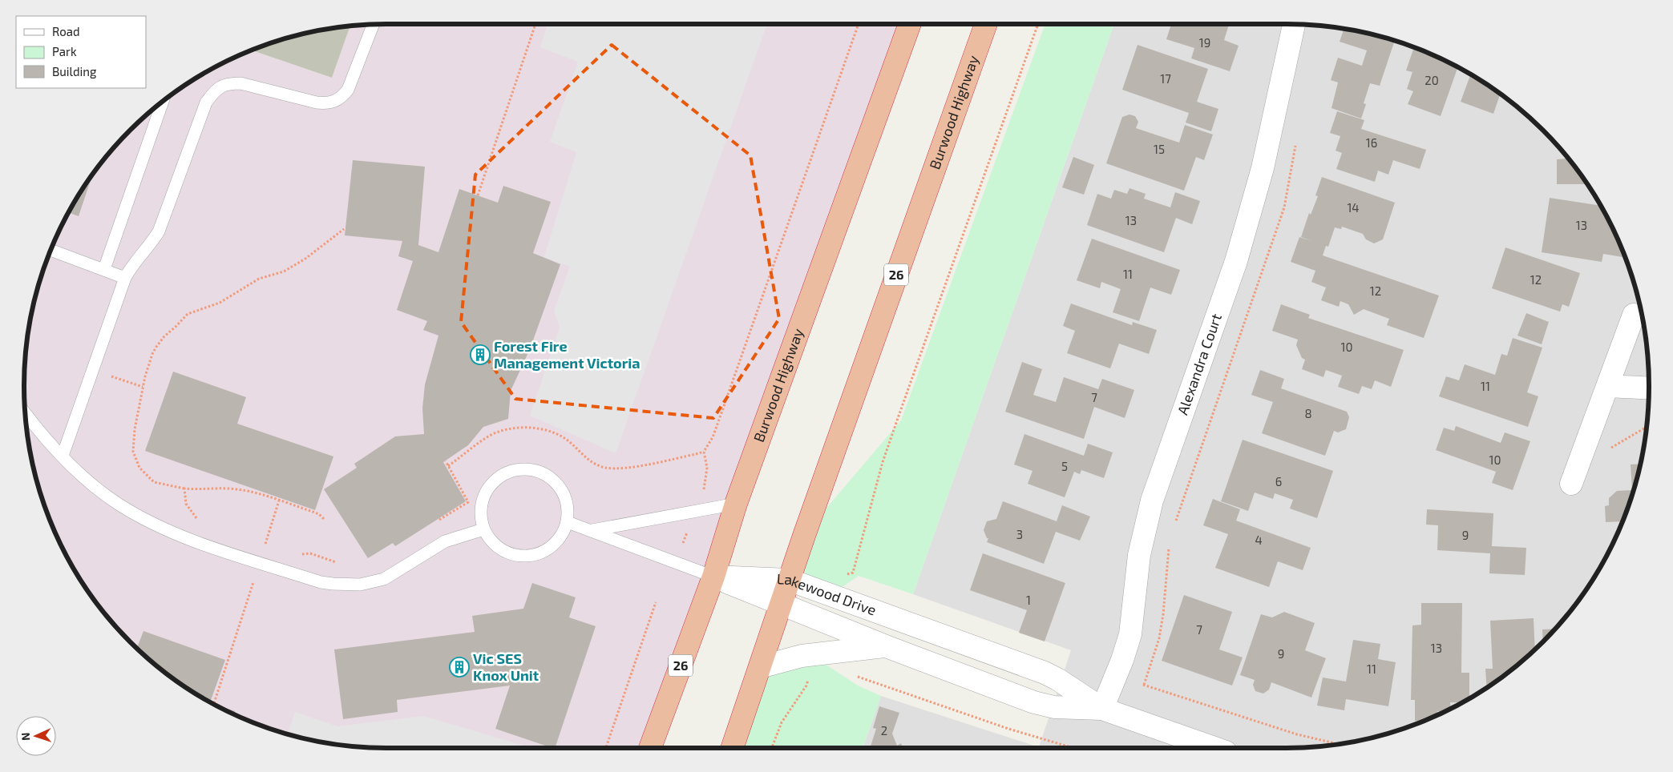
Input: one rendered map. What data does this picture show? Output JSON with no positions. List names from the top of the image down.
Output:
{
  "streets": {
    "highway": ["Burwood Highway", "26"],
    "street": ["Alexandra Court", "Lakewood Drive"]
  },
  "crossings": [
    ["Burwood Highway", "Lakewood Drive"],
    ["Alexandra Court", "Lakewood Drive"]
  ],
  "places": {
    "building": ["Forest Fire Management Victoria", "Vic SES Knox Unit"]
  },
  "house_numbers": [
    "19",
    "17",
    "20",
    "16",
    "15",
    "14",
    "13",
    "13",
    "11",
    "12",
    "12",
    "10",
    "11",
    "7",
    "8",
    "10",
    "5",
    "6",
    "3",
    "9",
    "4",
    "1",
    "7",
    "13",
    "9",
    "11",
    "2"
  ],
  "legend": ["Road", "Park", "Building"],
  "north": "left"
}
